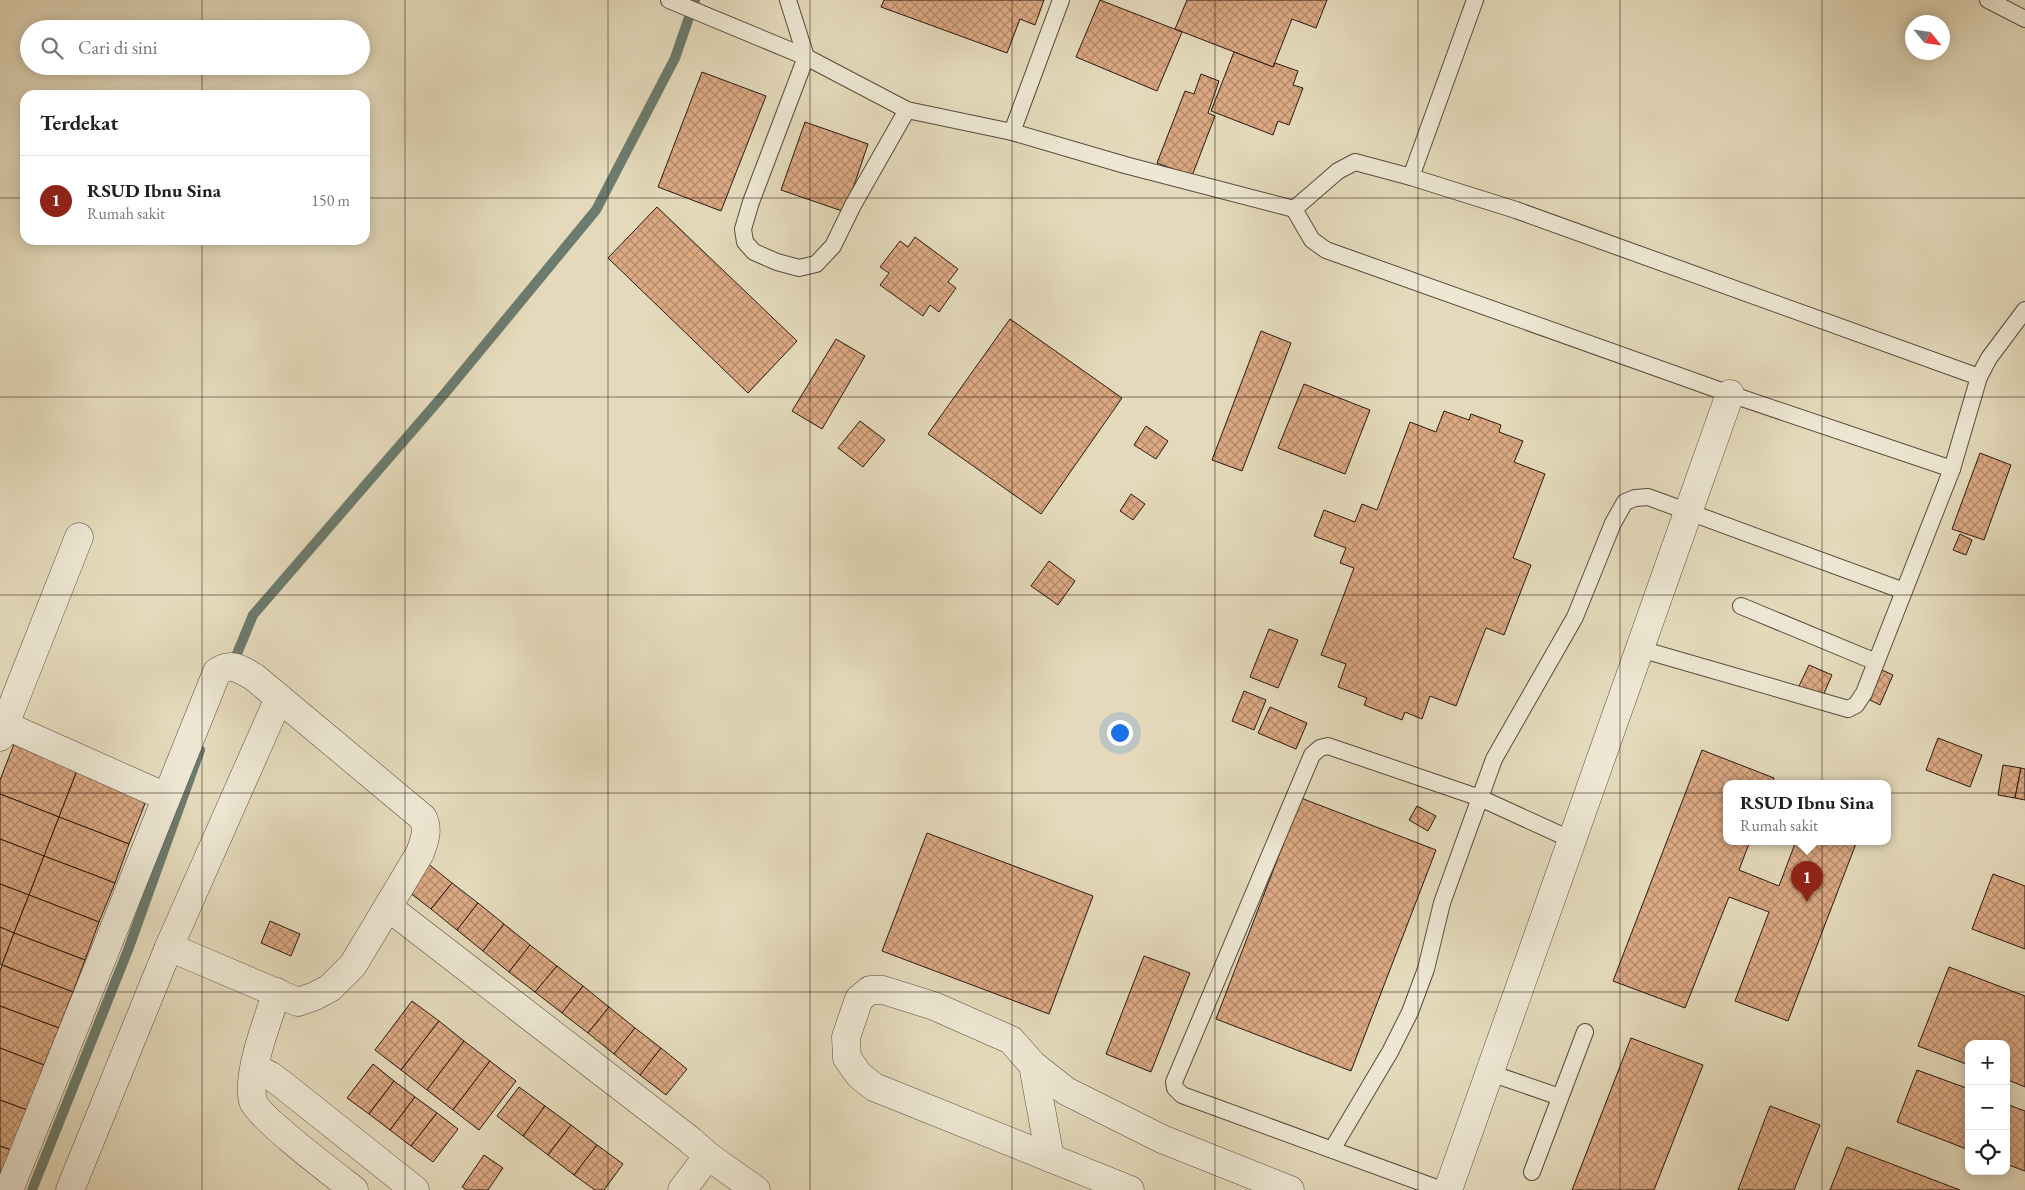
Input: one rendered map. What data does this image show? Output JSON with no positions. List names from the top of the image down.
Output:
{
  "north": "bottom right",
  "page": {
    "search": "Cari di sini",
    "heading": "Terdekat",
    "list": [
      {
        "mark": "1",
        "name": "RSUD Ibnu Sina",
        "note": "Rumah sakit",
        "value": "150 m"
      }
    ],
    "popup": ["RSUD Ibnu Sina", "Rumah sakit"],
    "pins": "1",
    "map_buttons": ["+", "−"]
  }
}
